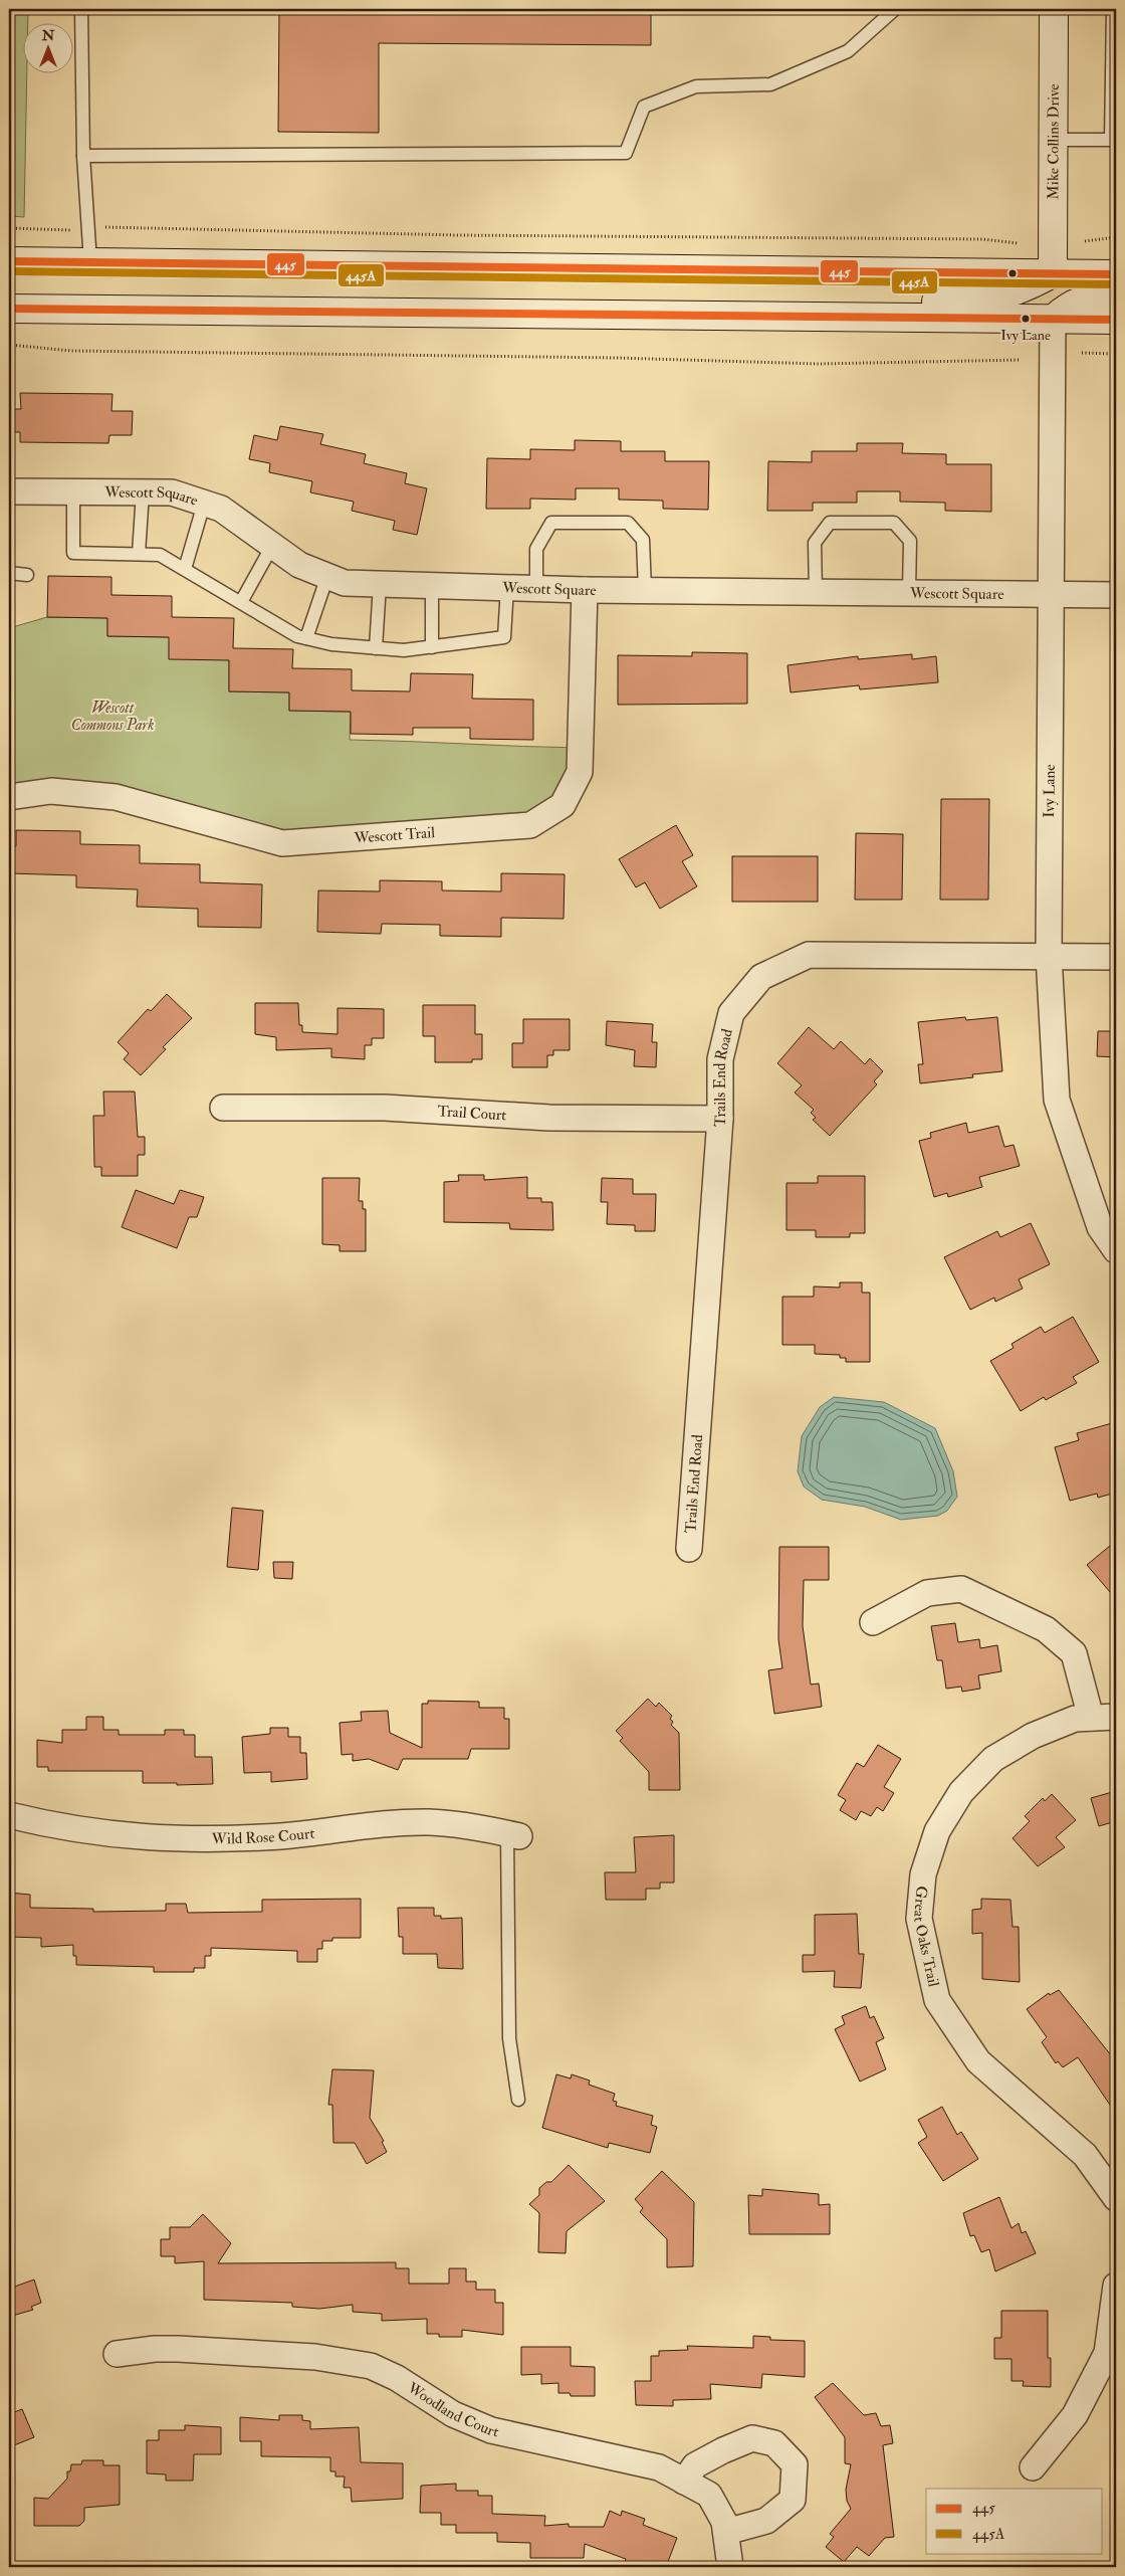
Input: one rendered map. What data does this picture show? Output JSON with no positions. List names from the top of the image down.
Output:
{
  "streets": {
    "main road": ["Mike Collins Drive"],
    "street": [
      "Wescott Square",
      "Ivy Lane",
      "Wescott Trail",
      "Trails End Road",
      "Trail Court",
      "Wild Rose Court",
      "Great Oaks Trail",
      "Woodland Court"
    ]
  },
  "crossings": [
    ["Wescott Square", "Ivy Lane"],
    ["Wescott Square", "Wescott Trail"],
    ["Ivy Lane", "Trails End Road"],
    ["Trails End Road", "Trail Court"]
  ],
  "parks": ["Wescott Commons Park"],
  "places": ["Ivy Lane"],
  "lines": ["transit line 445", "transit line 445A"],
  "legend": ["445", "445A"],
  "north": "top"
}
